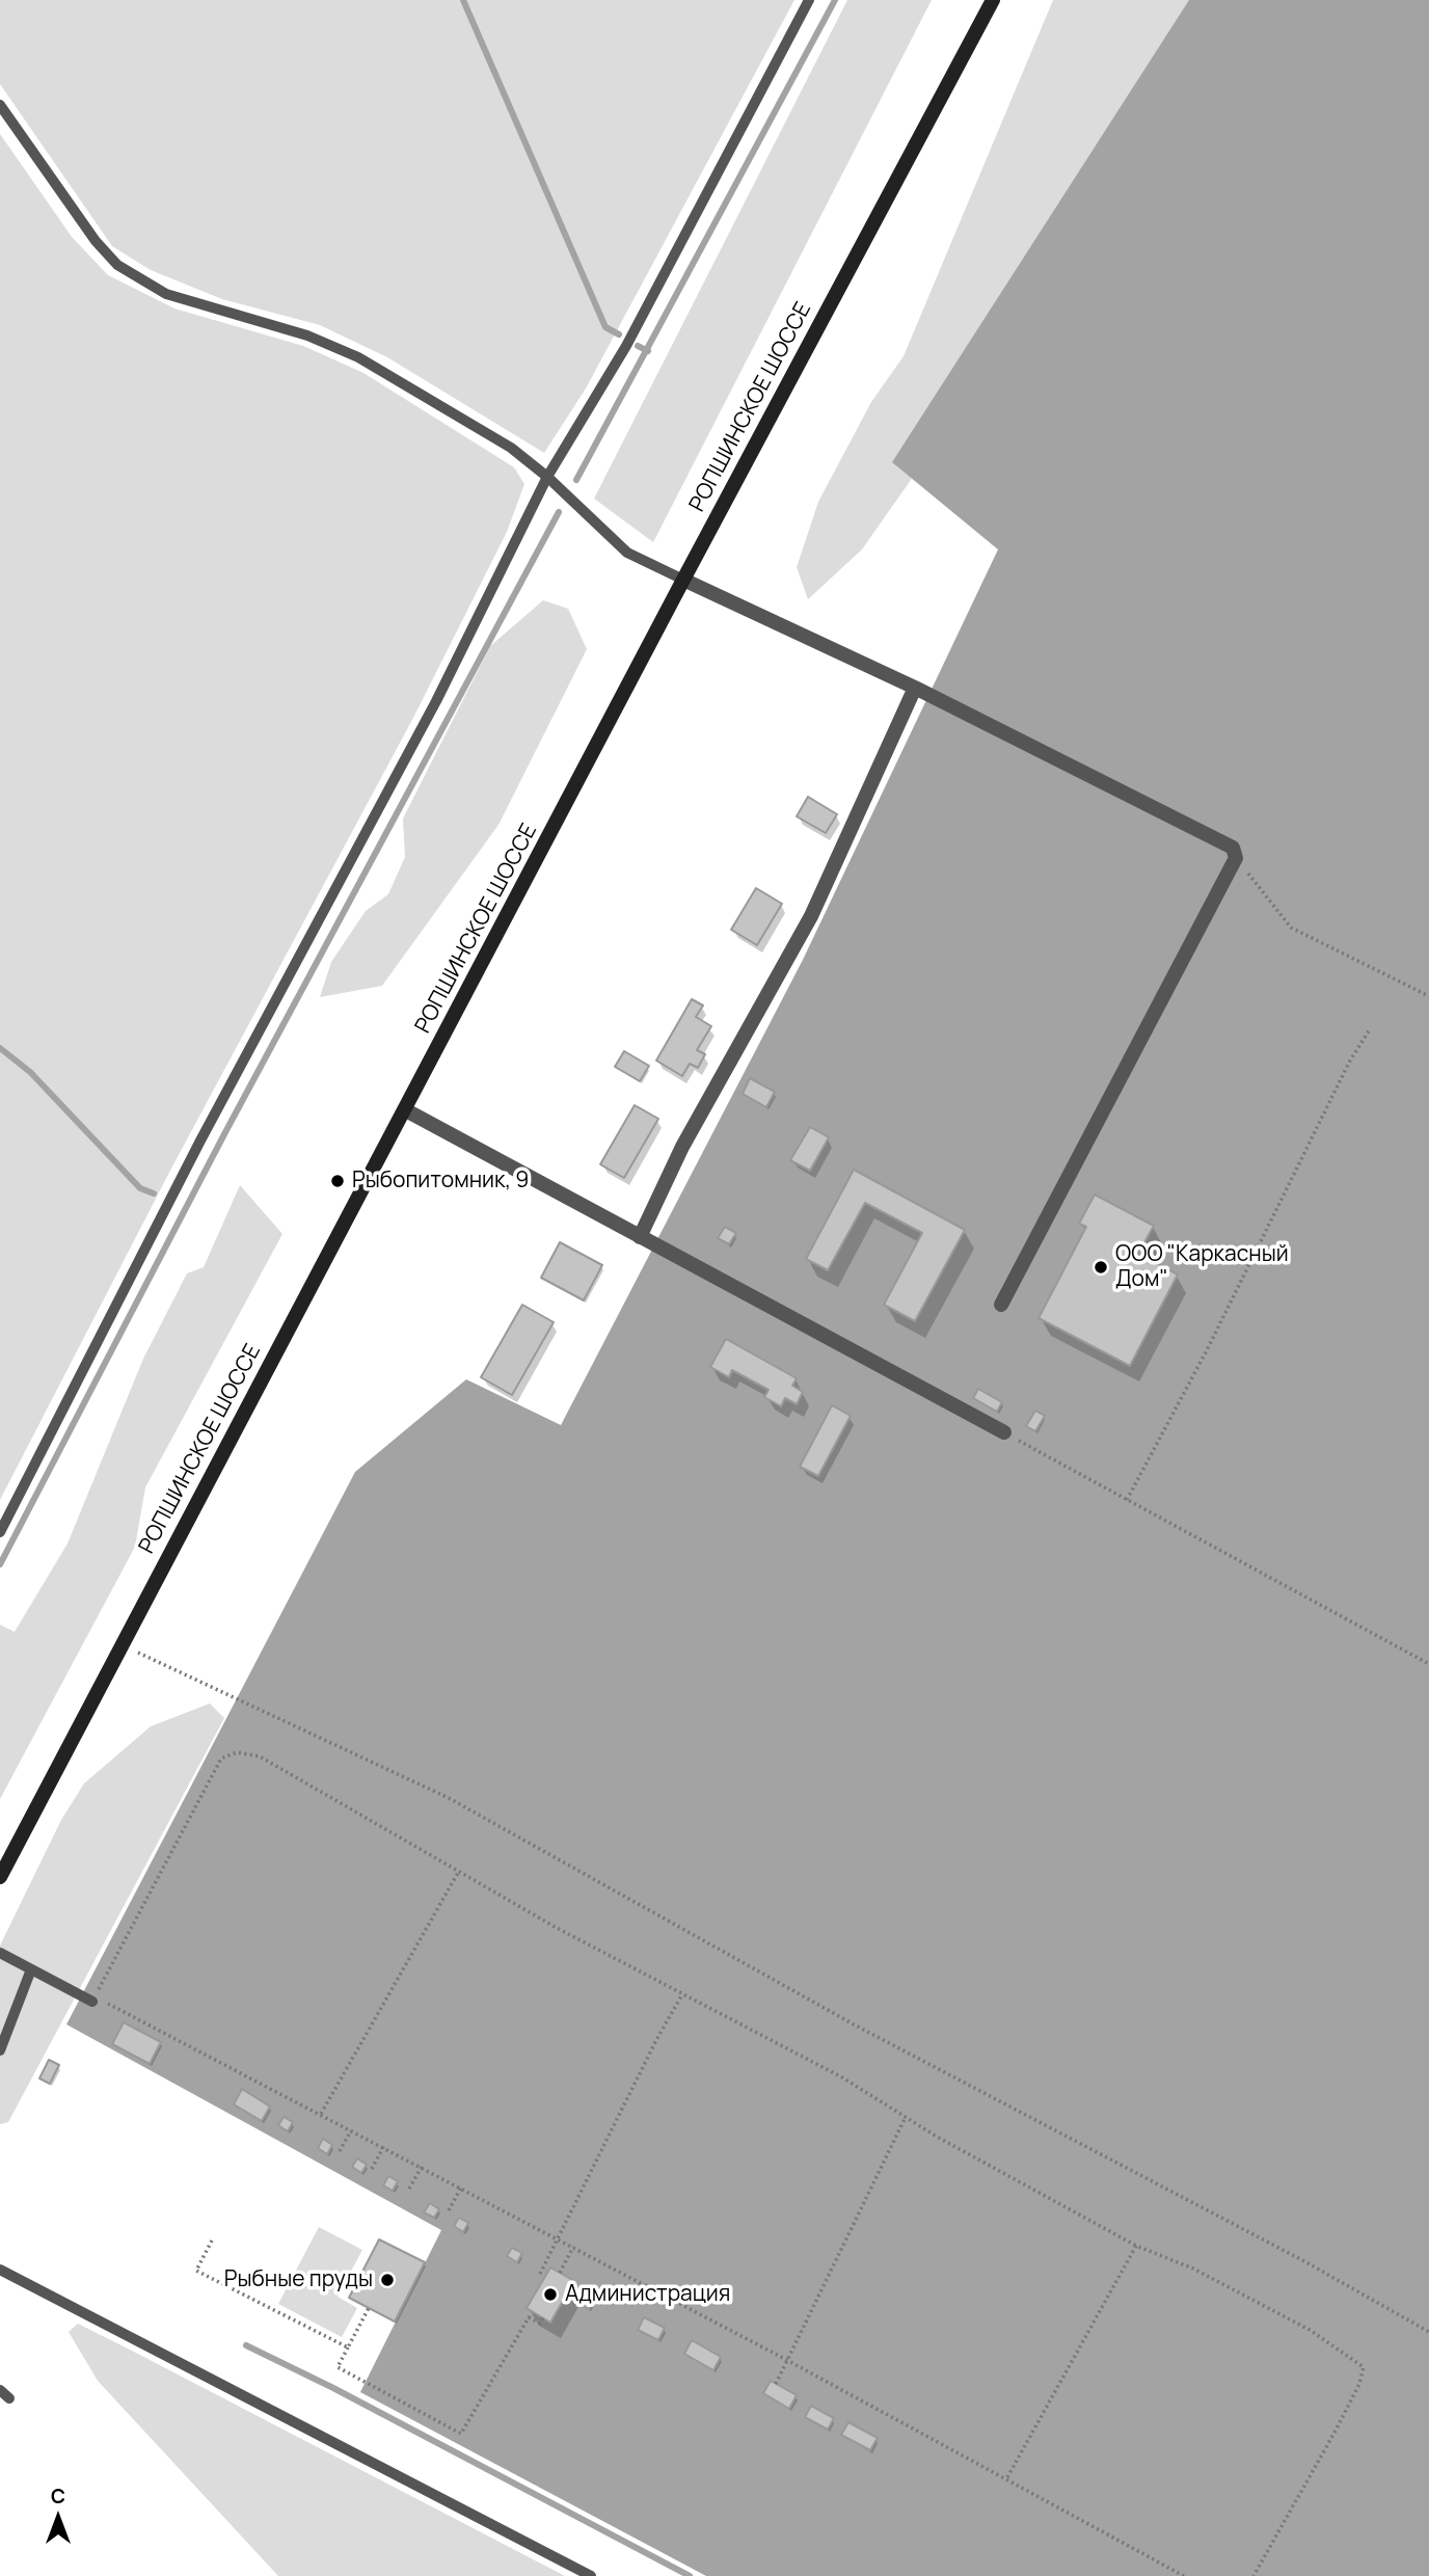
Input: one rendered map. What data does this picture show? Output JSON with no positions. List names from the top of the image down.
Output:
{
  "streets": {
    "main road": ["РОПШИНСКОЕ ШОССЕ"]
  },
  "places": [
    "Рыбопитомник, 9",
    "ООО \"Каркасный Дом\"",
    "Рыбные пруды",
    "Администрация"
  ],
  "north": "top"
}
